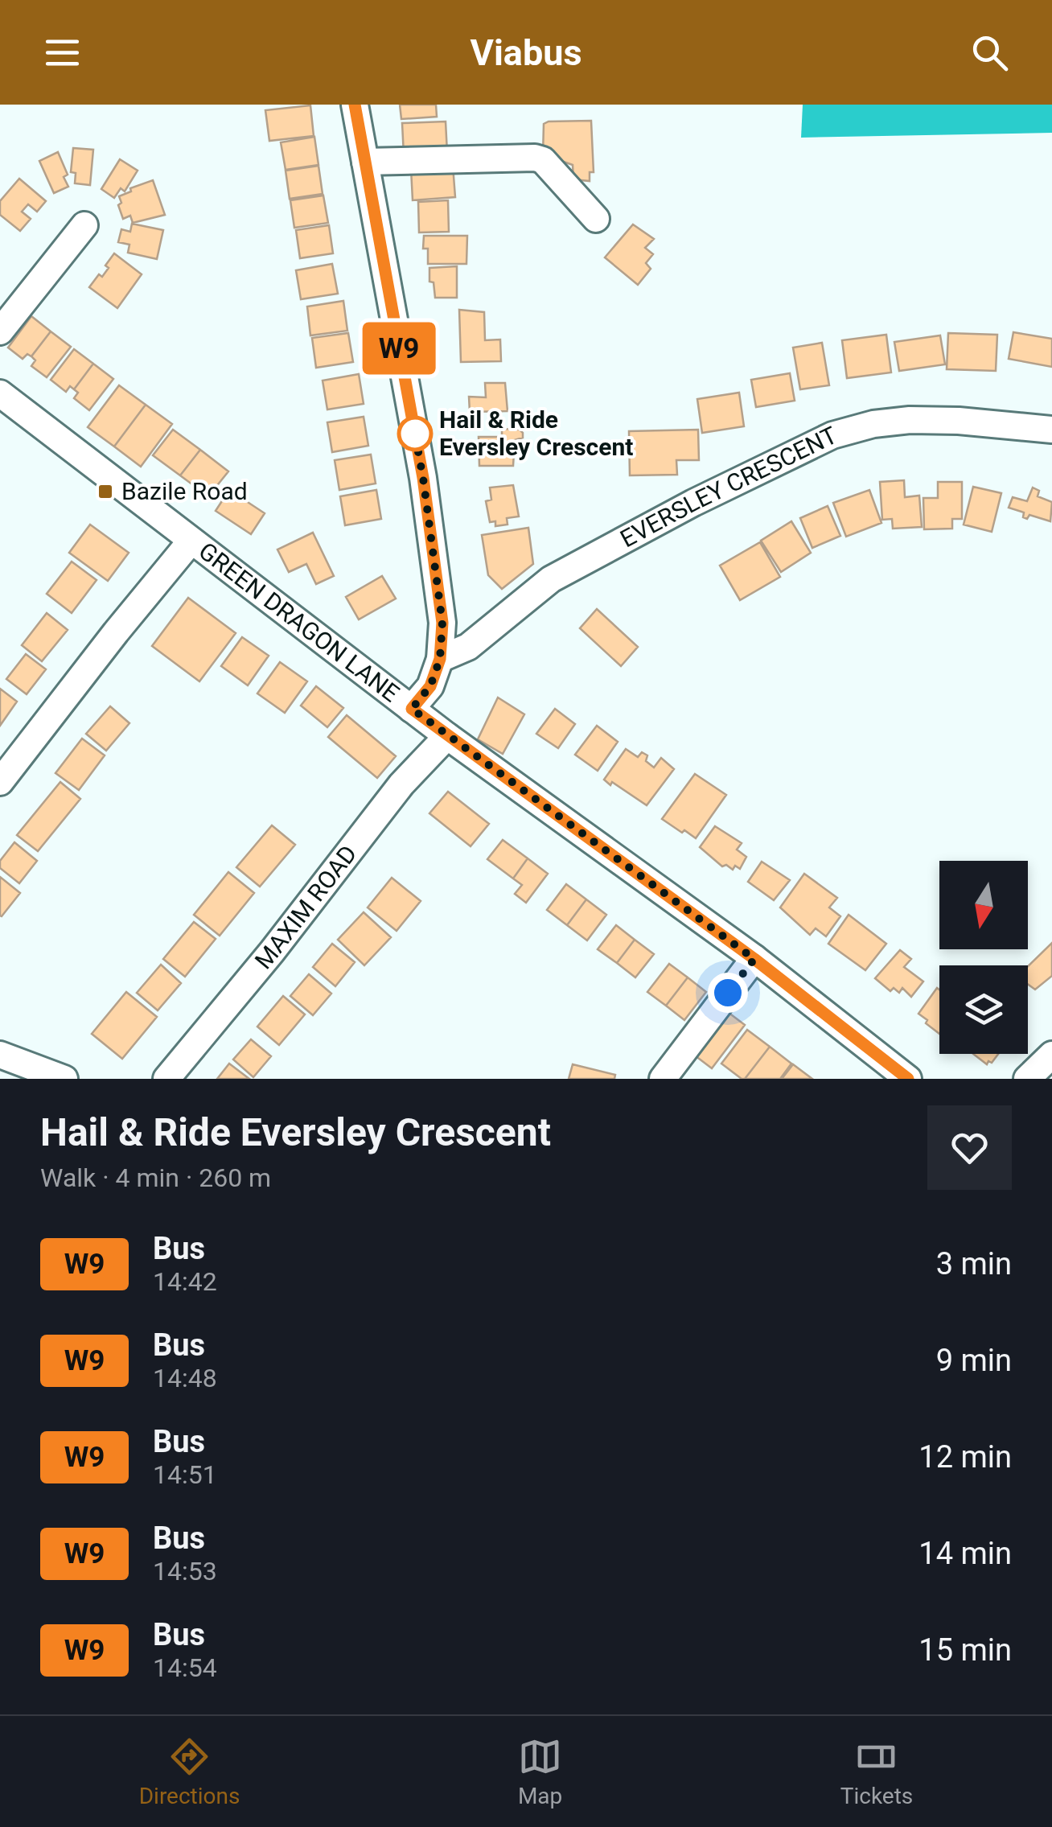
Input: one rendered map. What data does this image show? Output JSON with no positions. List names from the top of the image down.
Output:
{
  "streets": {
    "street": ["EVERSLEY CRESCENT", "GREEN DRAGON LANE", "MAXIM ROAD"]
  },
  "crossings": [
    ["GREEN DRAGON LANE", "MAXIM ROAD"]
  ],
  "places": {
    "other": ["Hail & Ride Eversley Crescent"],
    "transit": ["Bazile Road"]
  },
  "lines": ["bus line W9"],
  "north": "bottom",
  "page": {
    "header": "Viabus",
    "on_map": "W9",
    "heading": ["Hail & Ride Eversley Crescent", "Walk · 4 min · 260 m"],
    "list": [
      {
        "mark": "W9",
        "name": "Bus",
        "note": "14:42",
        "value": "3 min"
      },
      {
        "mark": "W9",
        "name": "Bus",
        "note": "14:48",
        "value": "9 min"
      },
      {
        "mark": "W9",
        "name": "Bus",
        "note": "14:51",
        "value": "12 min"
      },
      {
        "mark": "W9",
        "name": "Bus",
        "note": "14:53",
        "value": "14 min"
      },
      {
        "mark": "W9",
        "name": "Bus",
        "note": "14:54",
        "value": "15 min"
      }
    ],
    "tabs": ["Directions", "Map", "Tickets"]
  }
}
